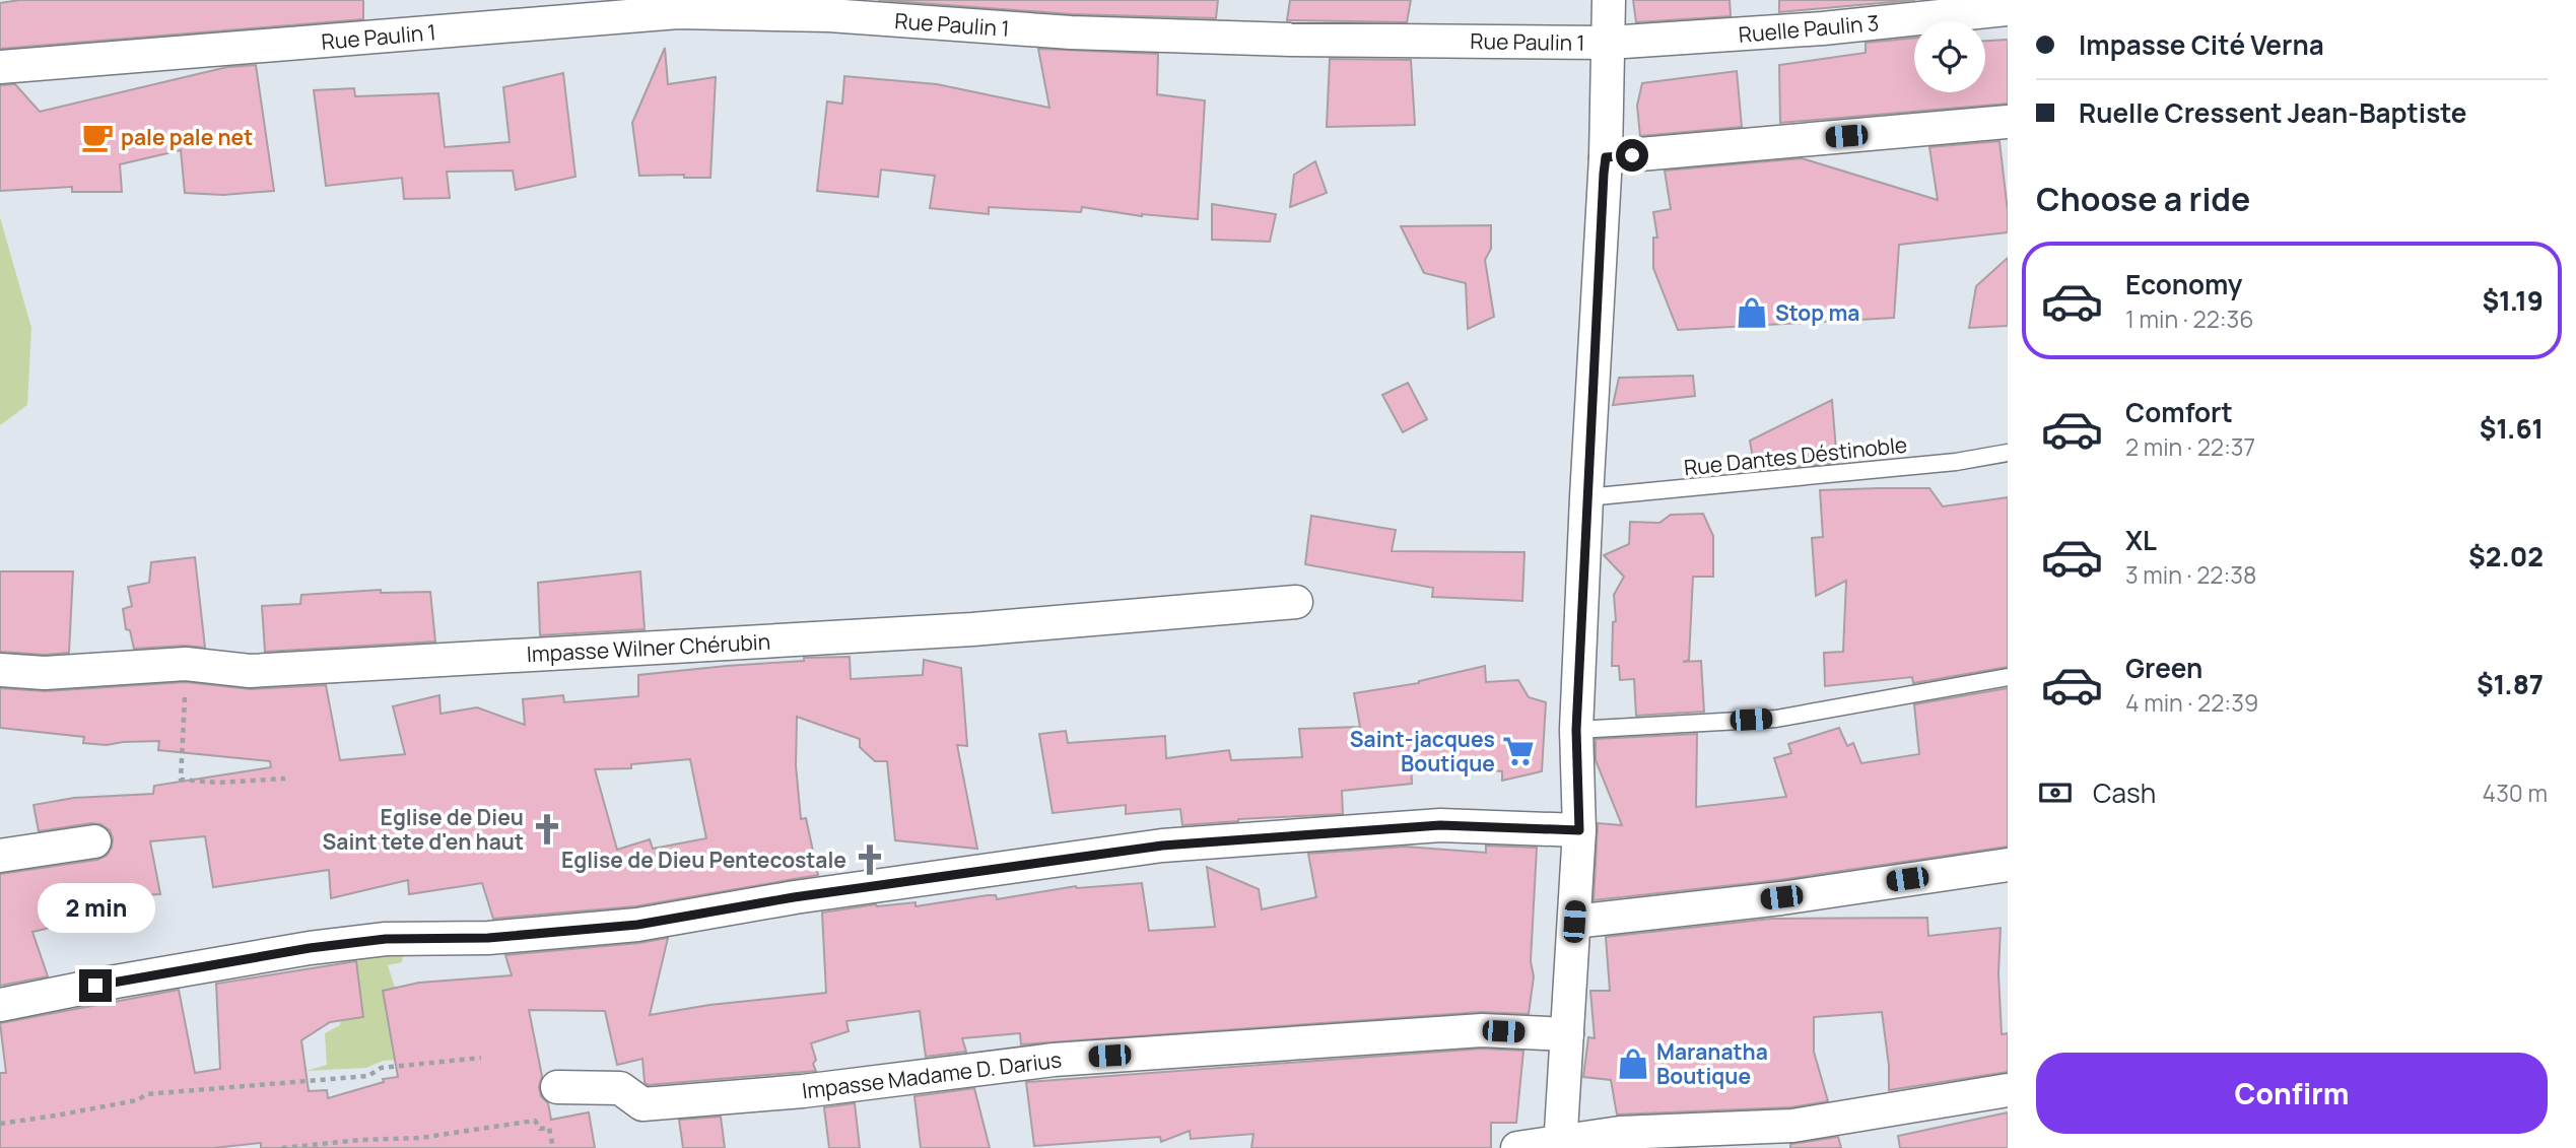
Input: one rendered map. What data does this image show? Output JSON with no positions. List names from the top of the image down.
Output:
{
  "streets": {
    "street": [
      "Rue Paulin 1",
      "Ruelle Paulin 3",
      "Impasse Wilner Chérubin",
      "Impasse Madame D. Darius"
    ],
    "lane": ["Rue Dantes Déstinoble"]
  },
  "crossings": [
    ["Rue Paulin 1", "Ruelle Paulin 3"]
  ],
  "places": {
    "cafe": ["pale pale net"],
    "shop": ["Stop ma", "Maranatha Boutique"],
    "supermarket": ["Saint-jacques Boutique"],
    "church": ["Eglise de Dieu Saint tete d'en haut", "Eglise de Dieu Pentecostale"]
  },
  "page": {
    "banner": ["Impasse Cité Verna", "Ruelle Cressent Jean-Baptiste"],
    "heading": "Choose a ride",
    "list": [
      {
        "name": "Economy",
        "note": "1 min · 22:36",
        "value": "$1.19"
      },
      {
        "name": "Comfort",
        "note": "2 min · 22:37",
        "value": "$1.61"
      },
      {
        "name": "XL",
        "note": "3 min · 22:38",
        "value": "$2.02"
      },
      {
        "name": "Green",
        "note": "4 min · 22:39",
        "value": "$1.87"
      }
    ],
    "pay": ["Cash", "430 m"],
    "bubble": "2 min",
    "buttons": "Confirm"
  }
}
